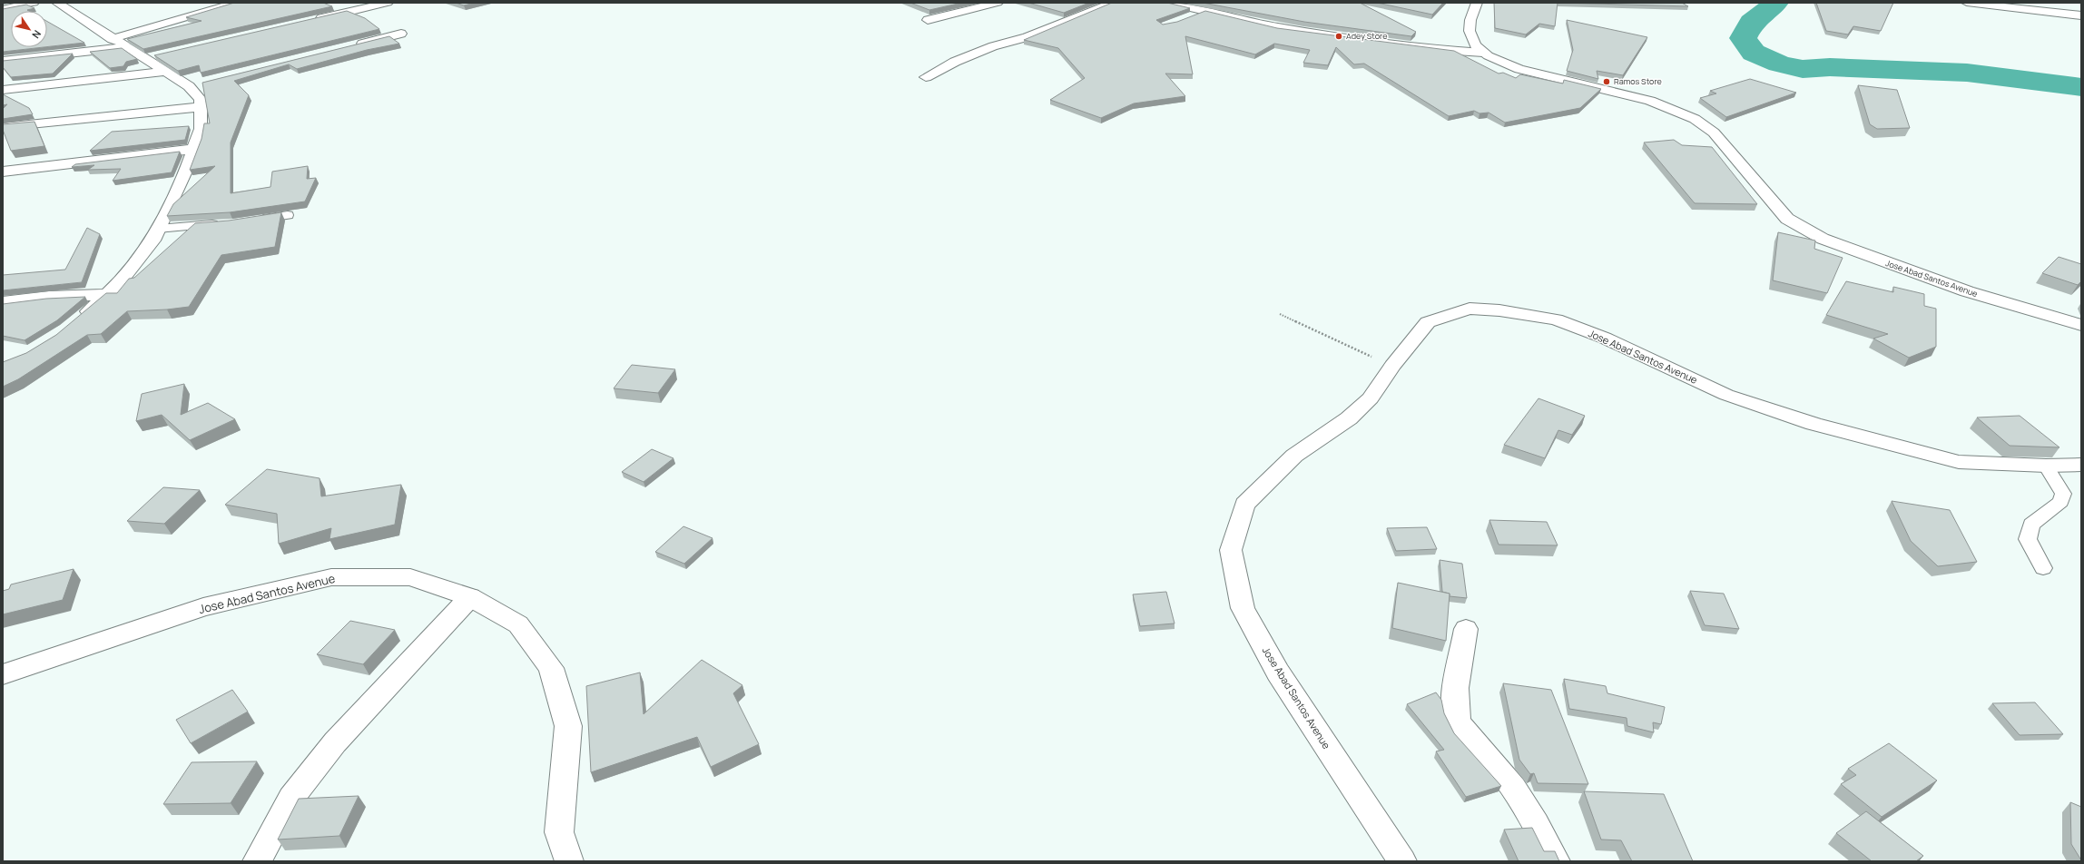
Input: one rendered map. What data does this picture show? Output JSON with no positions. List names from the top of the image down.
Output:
{
  "streets": {
    "main road": ["Jose Abad Santos Avenue"]
  },
  "places": ["Adey Store", "Ramos Store"],
  "north": "bottom right"
}
